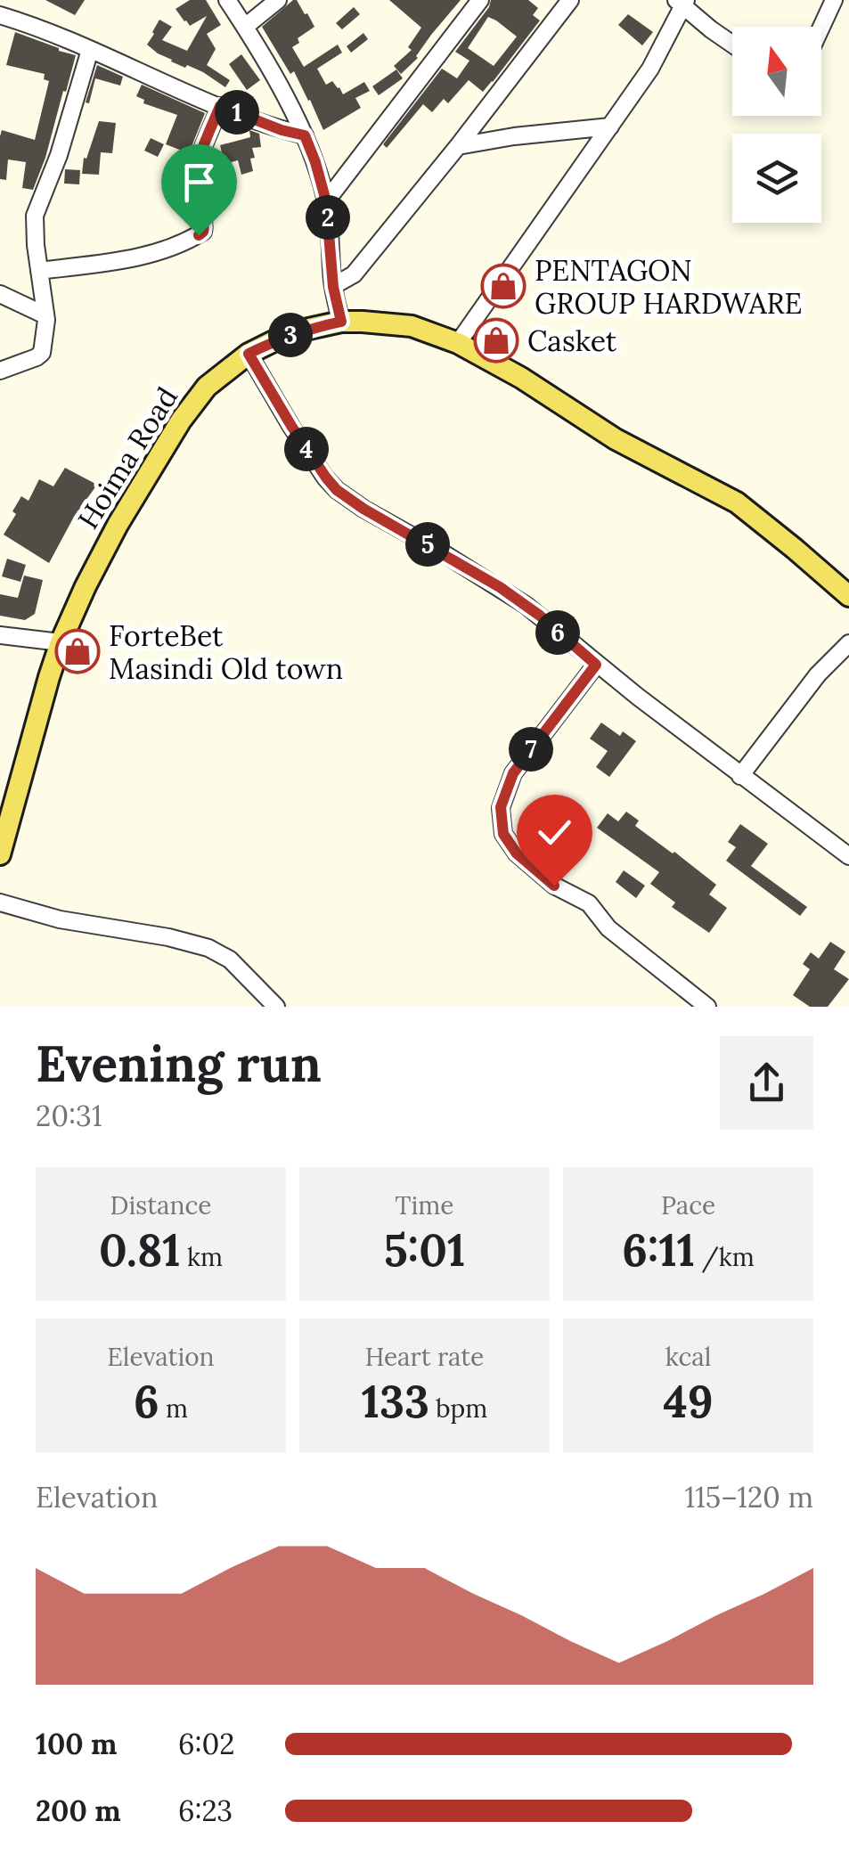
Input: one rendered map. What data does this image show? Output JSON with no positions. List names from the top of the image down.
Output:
{
  "streets": {
    "main road": ["Hoima Road"]
  },
  "places": {
    "shop": ["PENTAGON GROUP HARDWARE", "Casket", "ForteBet Masindi Old town"]
  },
  "north": "top",
  "page": {
    "pins": [
      "1",
      "2",
      "3",
      "4",
      "5",
      "6",
      "7"
    ],
    "heading": ["Evening run", "20:31"],
    "stats": [
      ["Distance", "0.81 km"],
      ["Time", "5:01"],
      ["Pace", "6:11 /km"],
      ["Elevation", "6 m"],
      ["Heart rate", "133 bpm"],
      ["kcal", "49"]
    ],
    "chart": ["Elevation", "115–120 m"],
    "list": [
      {
        "name": "100 m",
        "note": "6:02"
      },
      {
        "name": "200 m",
        "note": "6:23"
      }
    ]
  }
}
